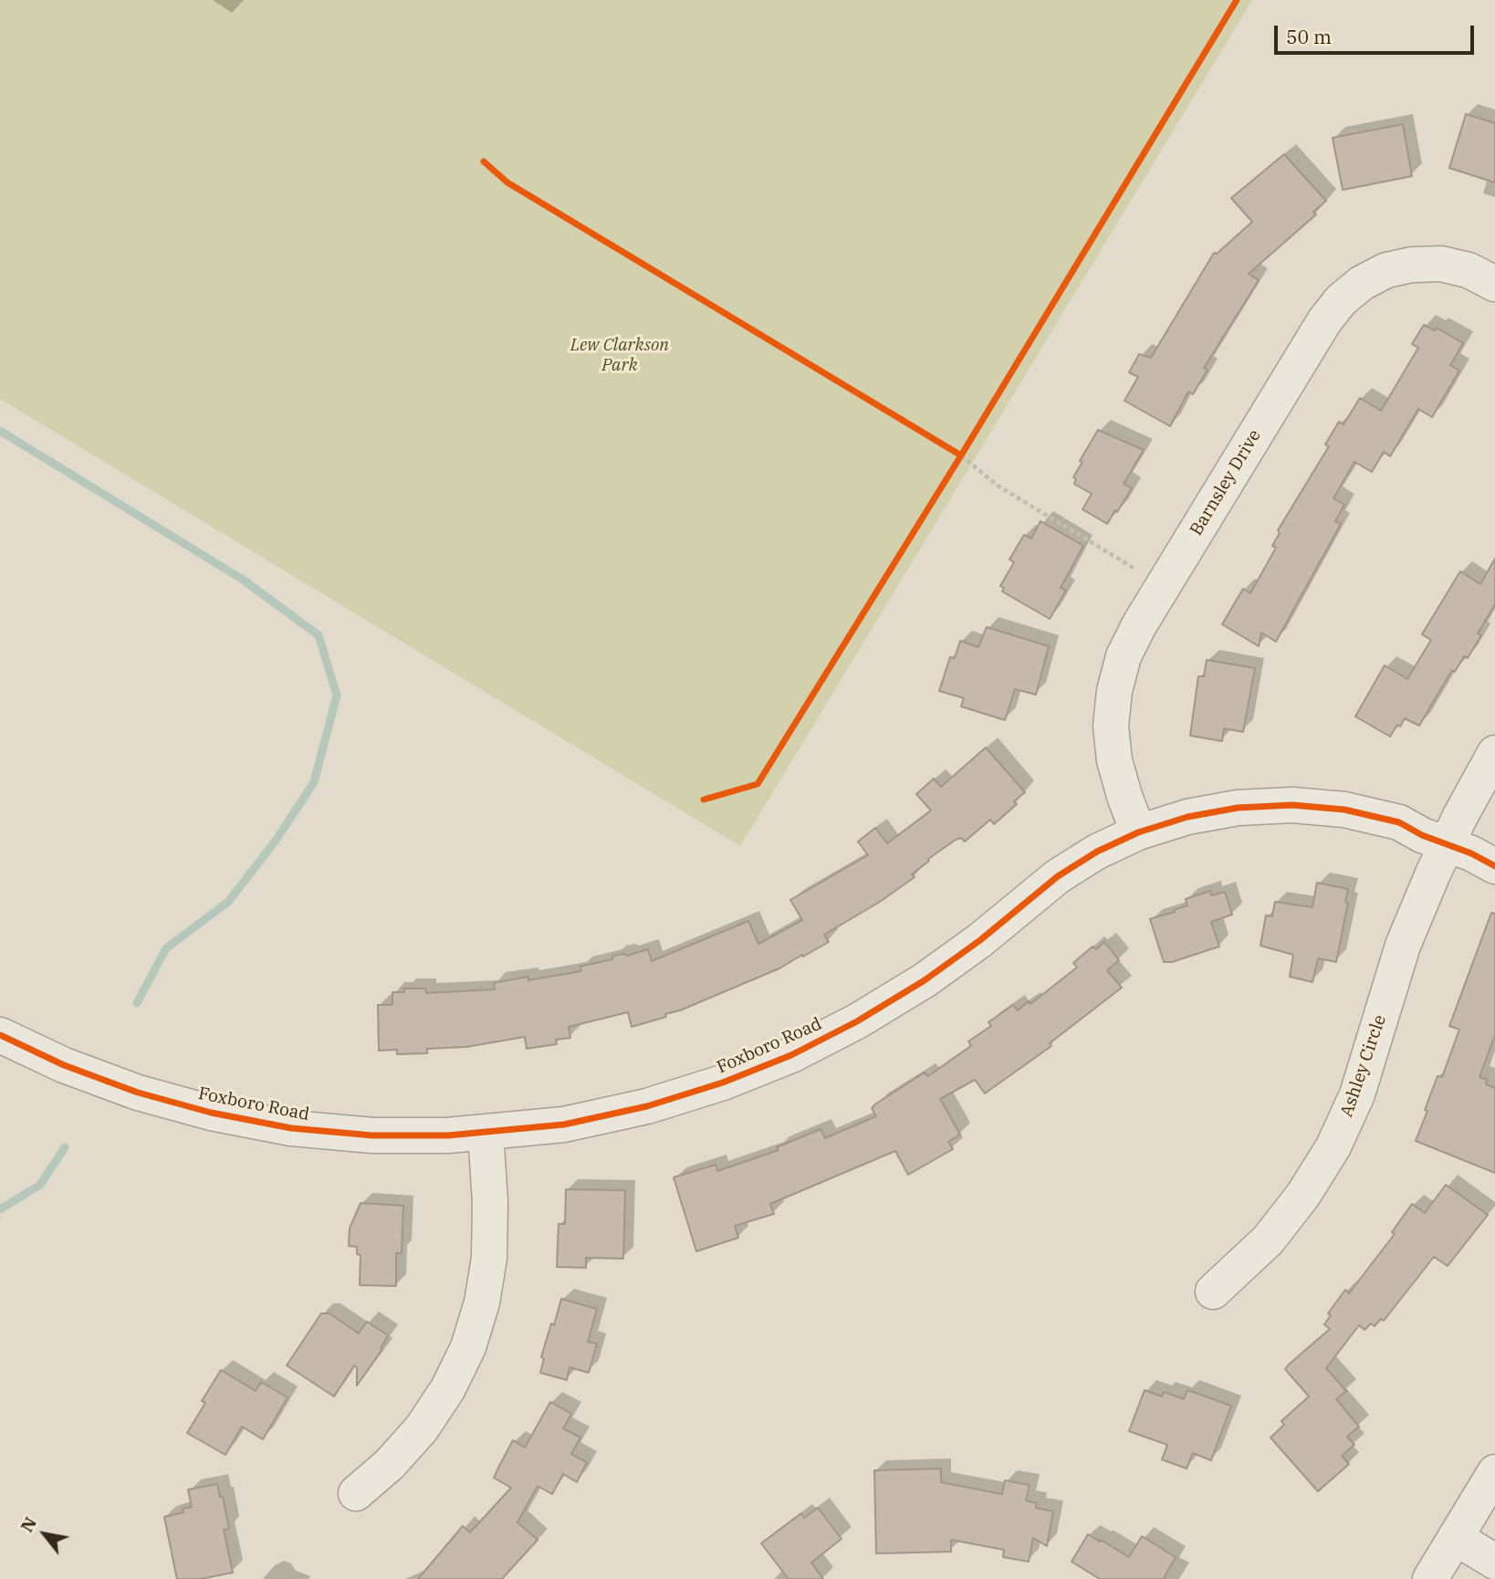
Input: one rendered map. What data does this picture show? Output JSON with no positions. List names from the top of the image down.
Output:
{
  "streets": {
    "street": ["Barnsley Drive", "Foxboro Road", "Ashley Circle"]
  },
  "crossings": [
    ["Barnsley Drive", "Foxboro Road"],
    ["Foxboro Road", "Ashley Circle"]
  ],
  "parks": ["Lew Clarkson Park"],
  "scale_bar": "50 m",
  "north": "top left"
}
